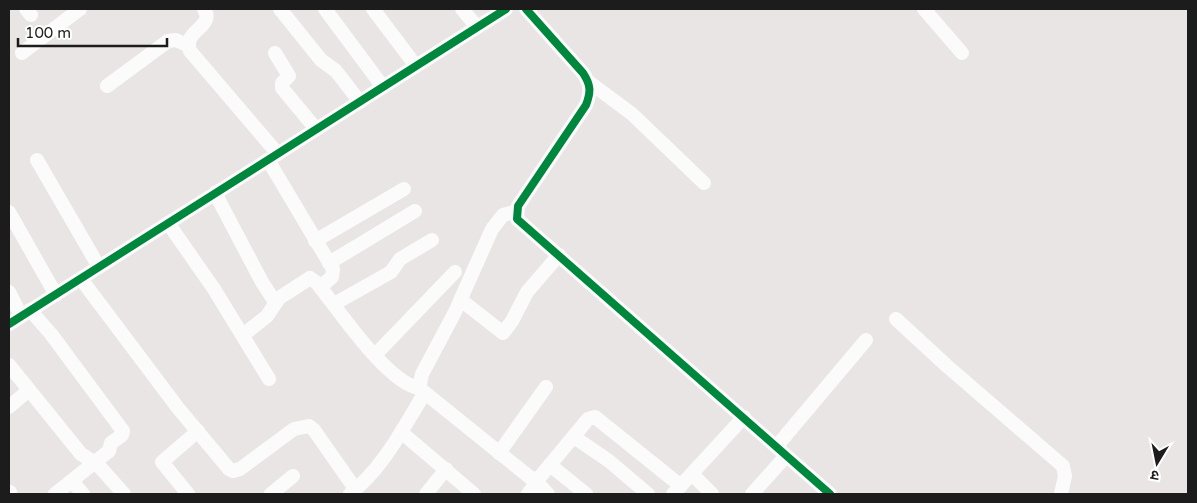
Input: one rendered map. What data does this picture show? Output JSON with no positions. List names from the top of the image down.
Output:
{
  "scale_bar": "100 m",
  "north": "bottom"
}
